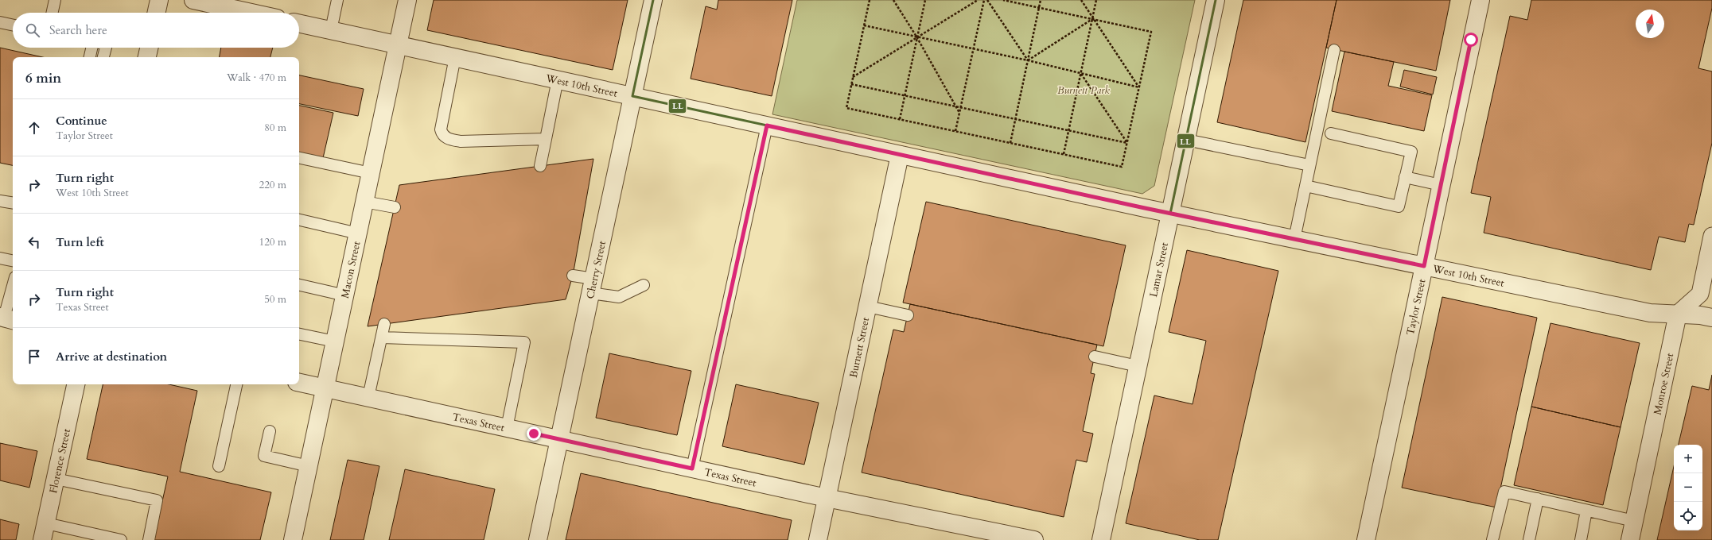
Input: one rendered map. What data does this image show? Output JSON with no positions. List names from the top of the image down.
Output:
{
  "streets": {
    "street": [
      "West 10th Street",
      "Macon Street",
      "Cherry Street",
      "Lamar Street",
      "Taylor Street",
      "Burnett Street",
      "Monroe Street",
      "Texas Street",
      "Florence Street"
    ]
  },
  "crossings": [
    ["West 10th Street", "Macon Street"],
    ["West 10th Street", "Cherry Street"],
    ["West 10th Street", "Lamar Street"],
    ["West 10th Street", "Taylor Street"],
    ["West 10th Street", "Burnett Street"],
    ["West 10th Street", "Monroe Street"],
    ["Macon Street", "Texas Street"],
    ["Cherry Street", "Texas Street"],
    ["Burnett Street", "Texas Street"]
  ],
  "parks": ["Burnett Park"],
  "lines": ["transit line LL"],
  "north": "top",
  "page": {
    "search": "Search here",
    "heading": ["6 min", "Walk · 470 m"],
    "list": [
      ["Continue", "Taylor Street", "80 m"],
      ["Turn right", "West 10th Street", "220 m"],
      ["Turn left", "120 m"],
      ["Turn right", "Texas Street", "50 m"],
      "Arrive at destination"
    ],
    "map_buttons": ["+", "−"]
  }
}
